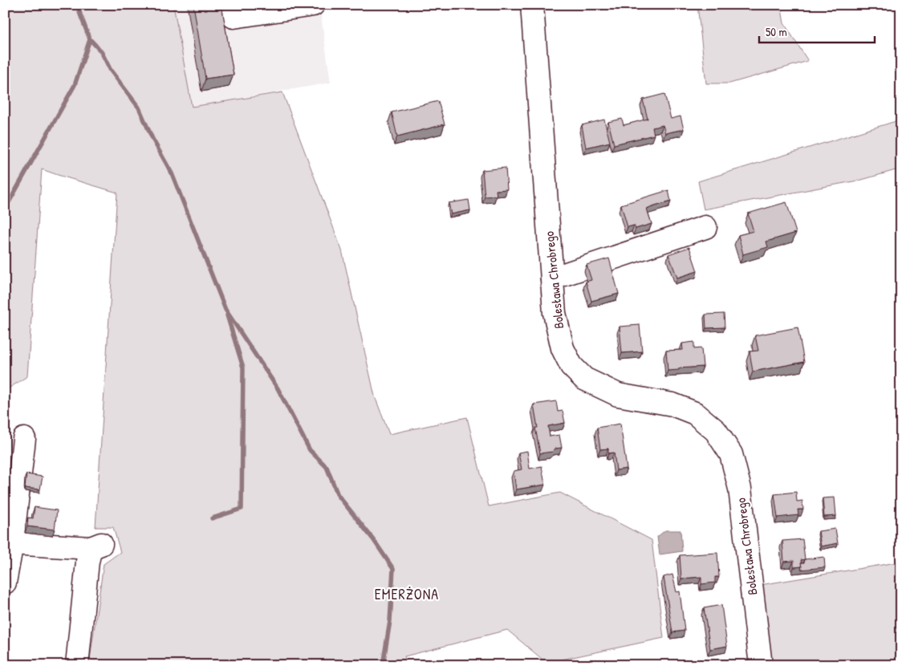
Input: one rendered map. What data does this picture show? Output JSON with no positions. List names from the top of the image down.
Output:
{
  "streets": {
    "street": ["Bolesława Chrobrego"]
  },
  "districts": ["EMERŻONA"],
  "scale_bar": "50 m"
}
